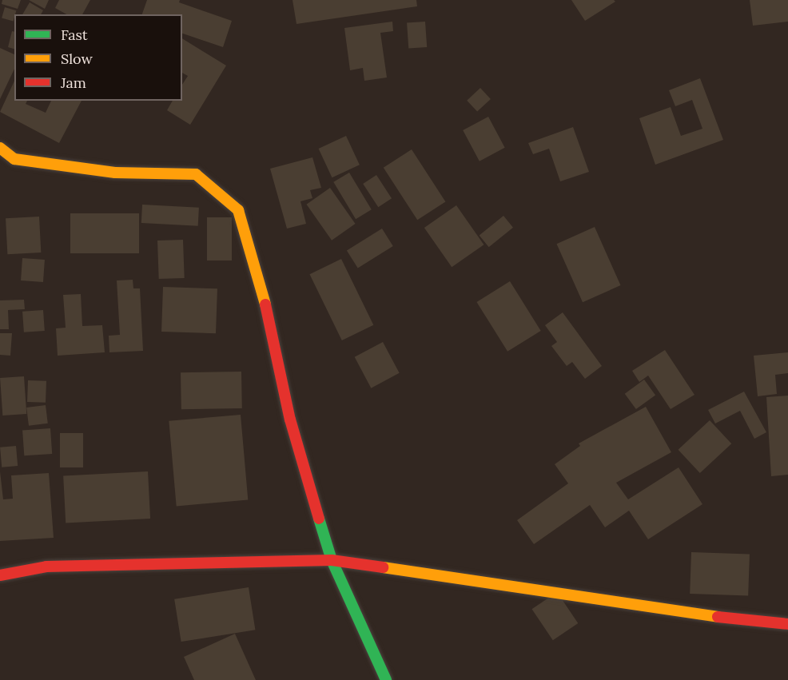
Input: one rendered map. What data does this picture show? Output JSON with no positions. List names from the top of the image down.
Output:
{
  "legend": ["Fast", "Slow", "Jam"]
}
